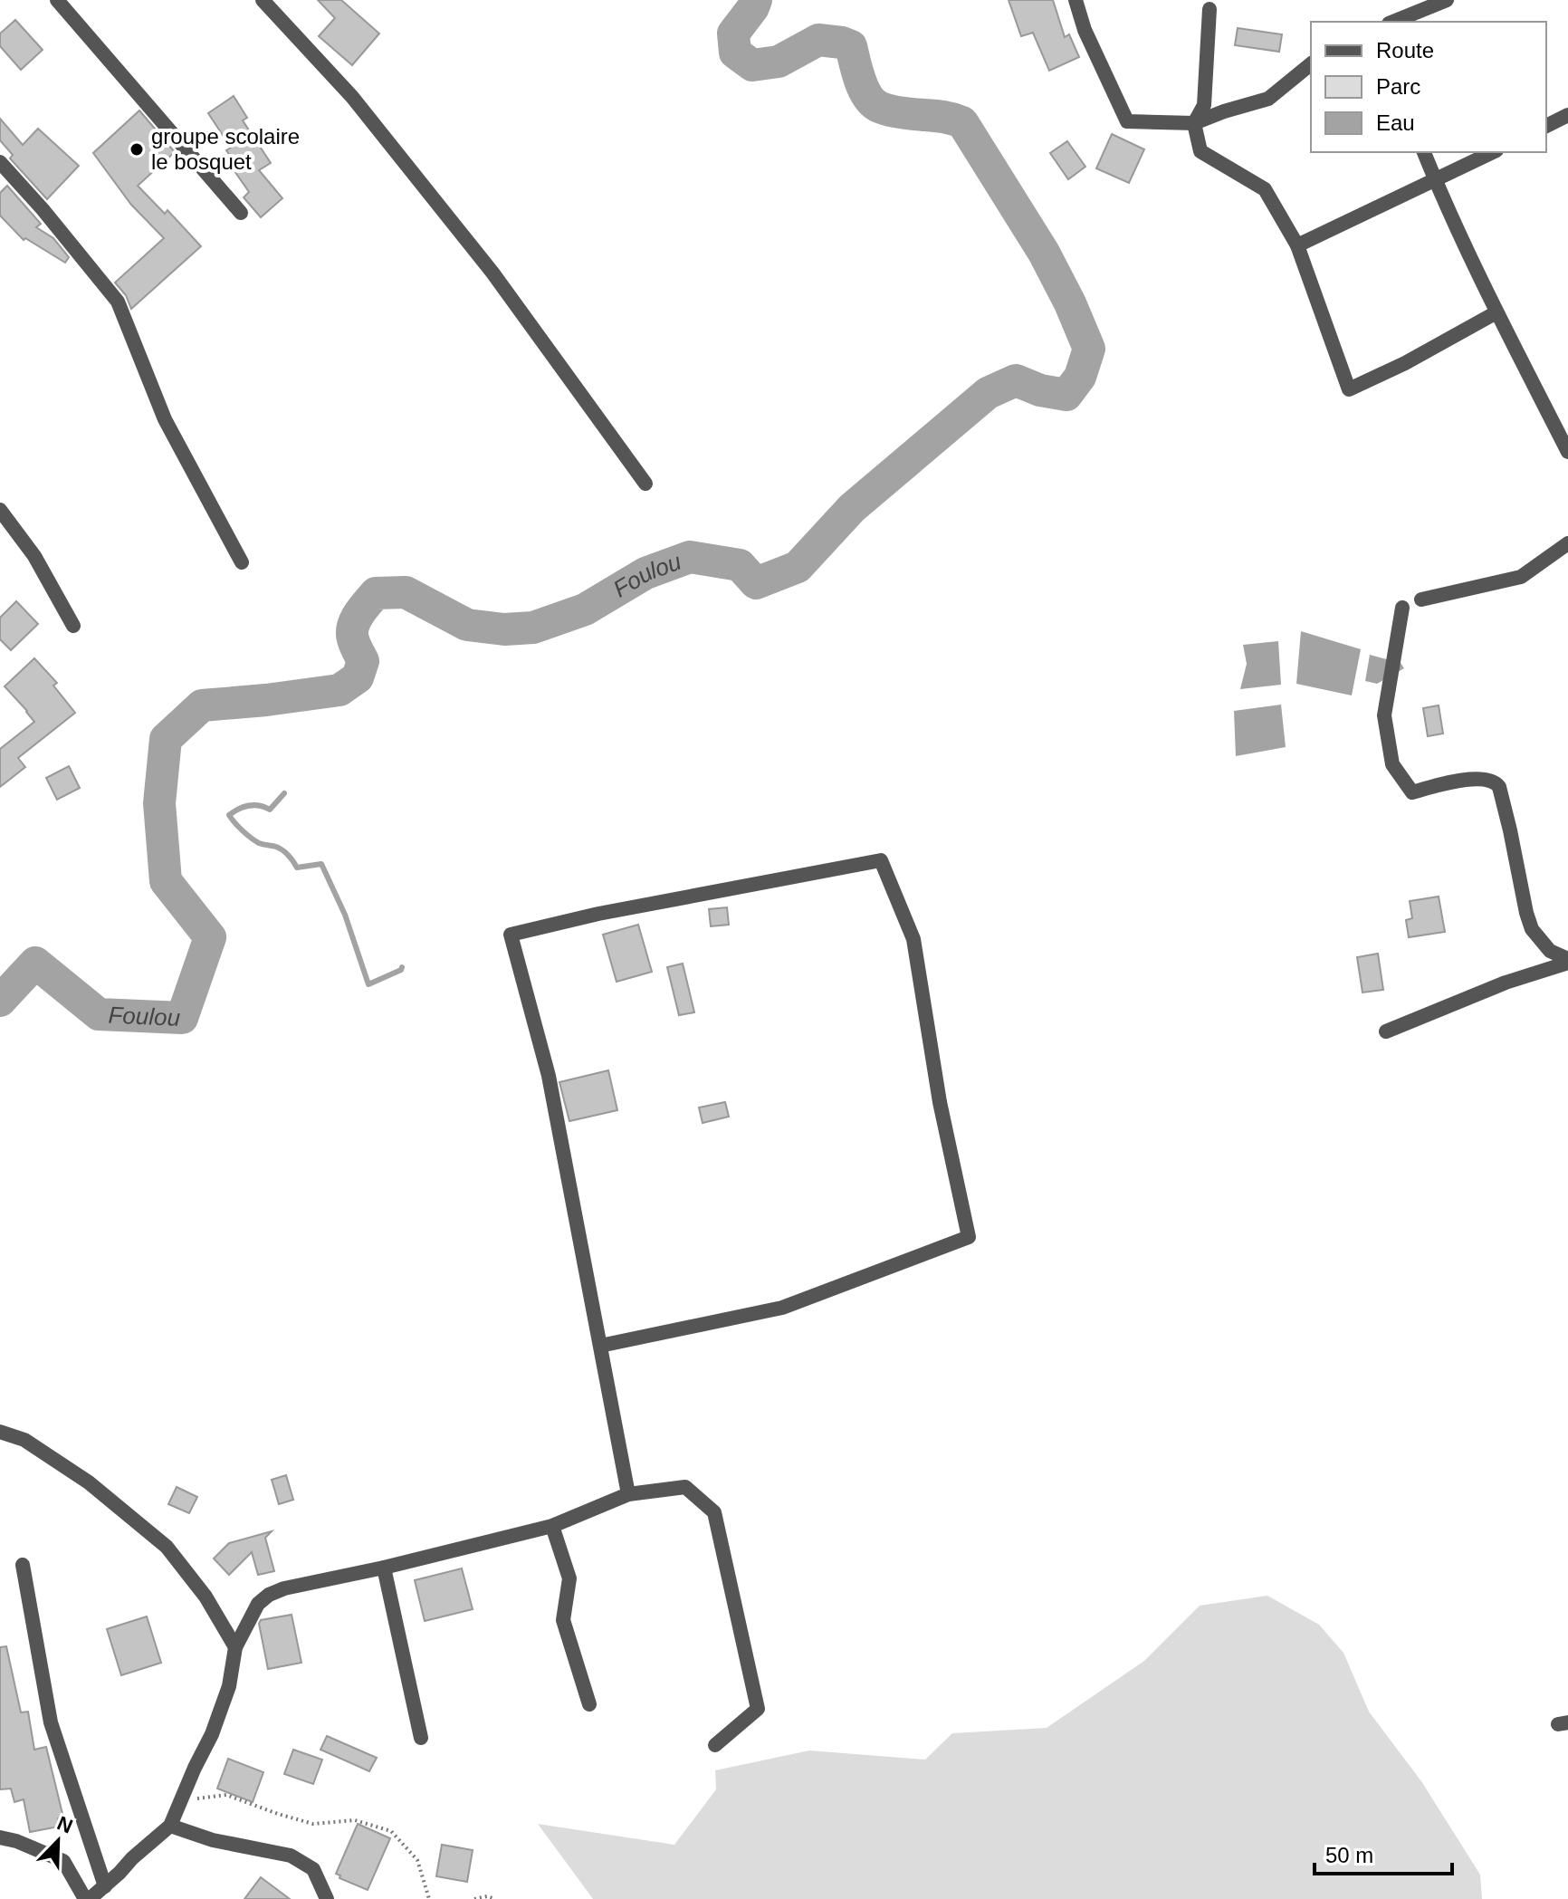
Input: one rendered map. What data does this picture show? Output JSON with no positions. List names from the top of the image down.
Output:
{
  "water": ["Foulou"],
  "places": ["groupe scolaire le bosquet"],
  "legend": ["Route", "Parc", "Eau"],
  "scale_bar": "50 m",
  "north": "top right"
}
